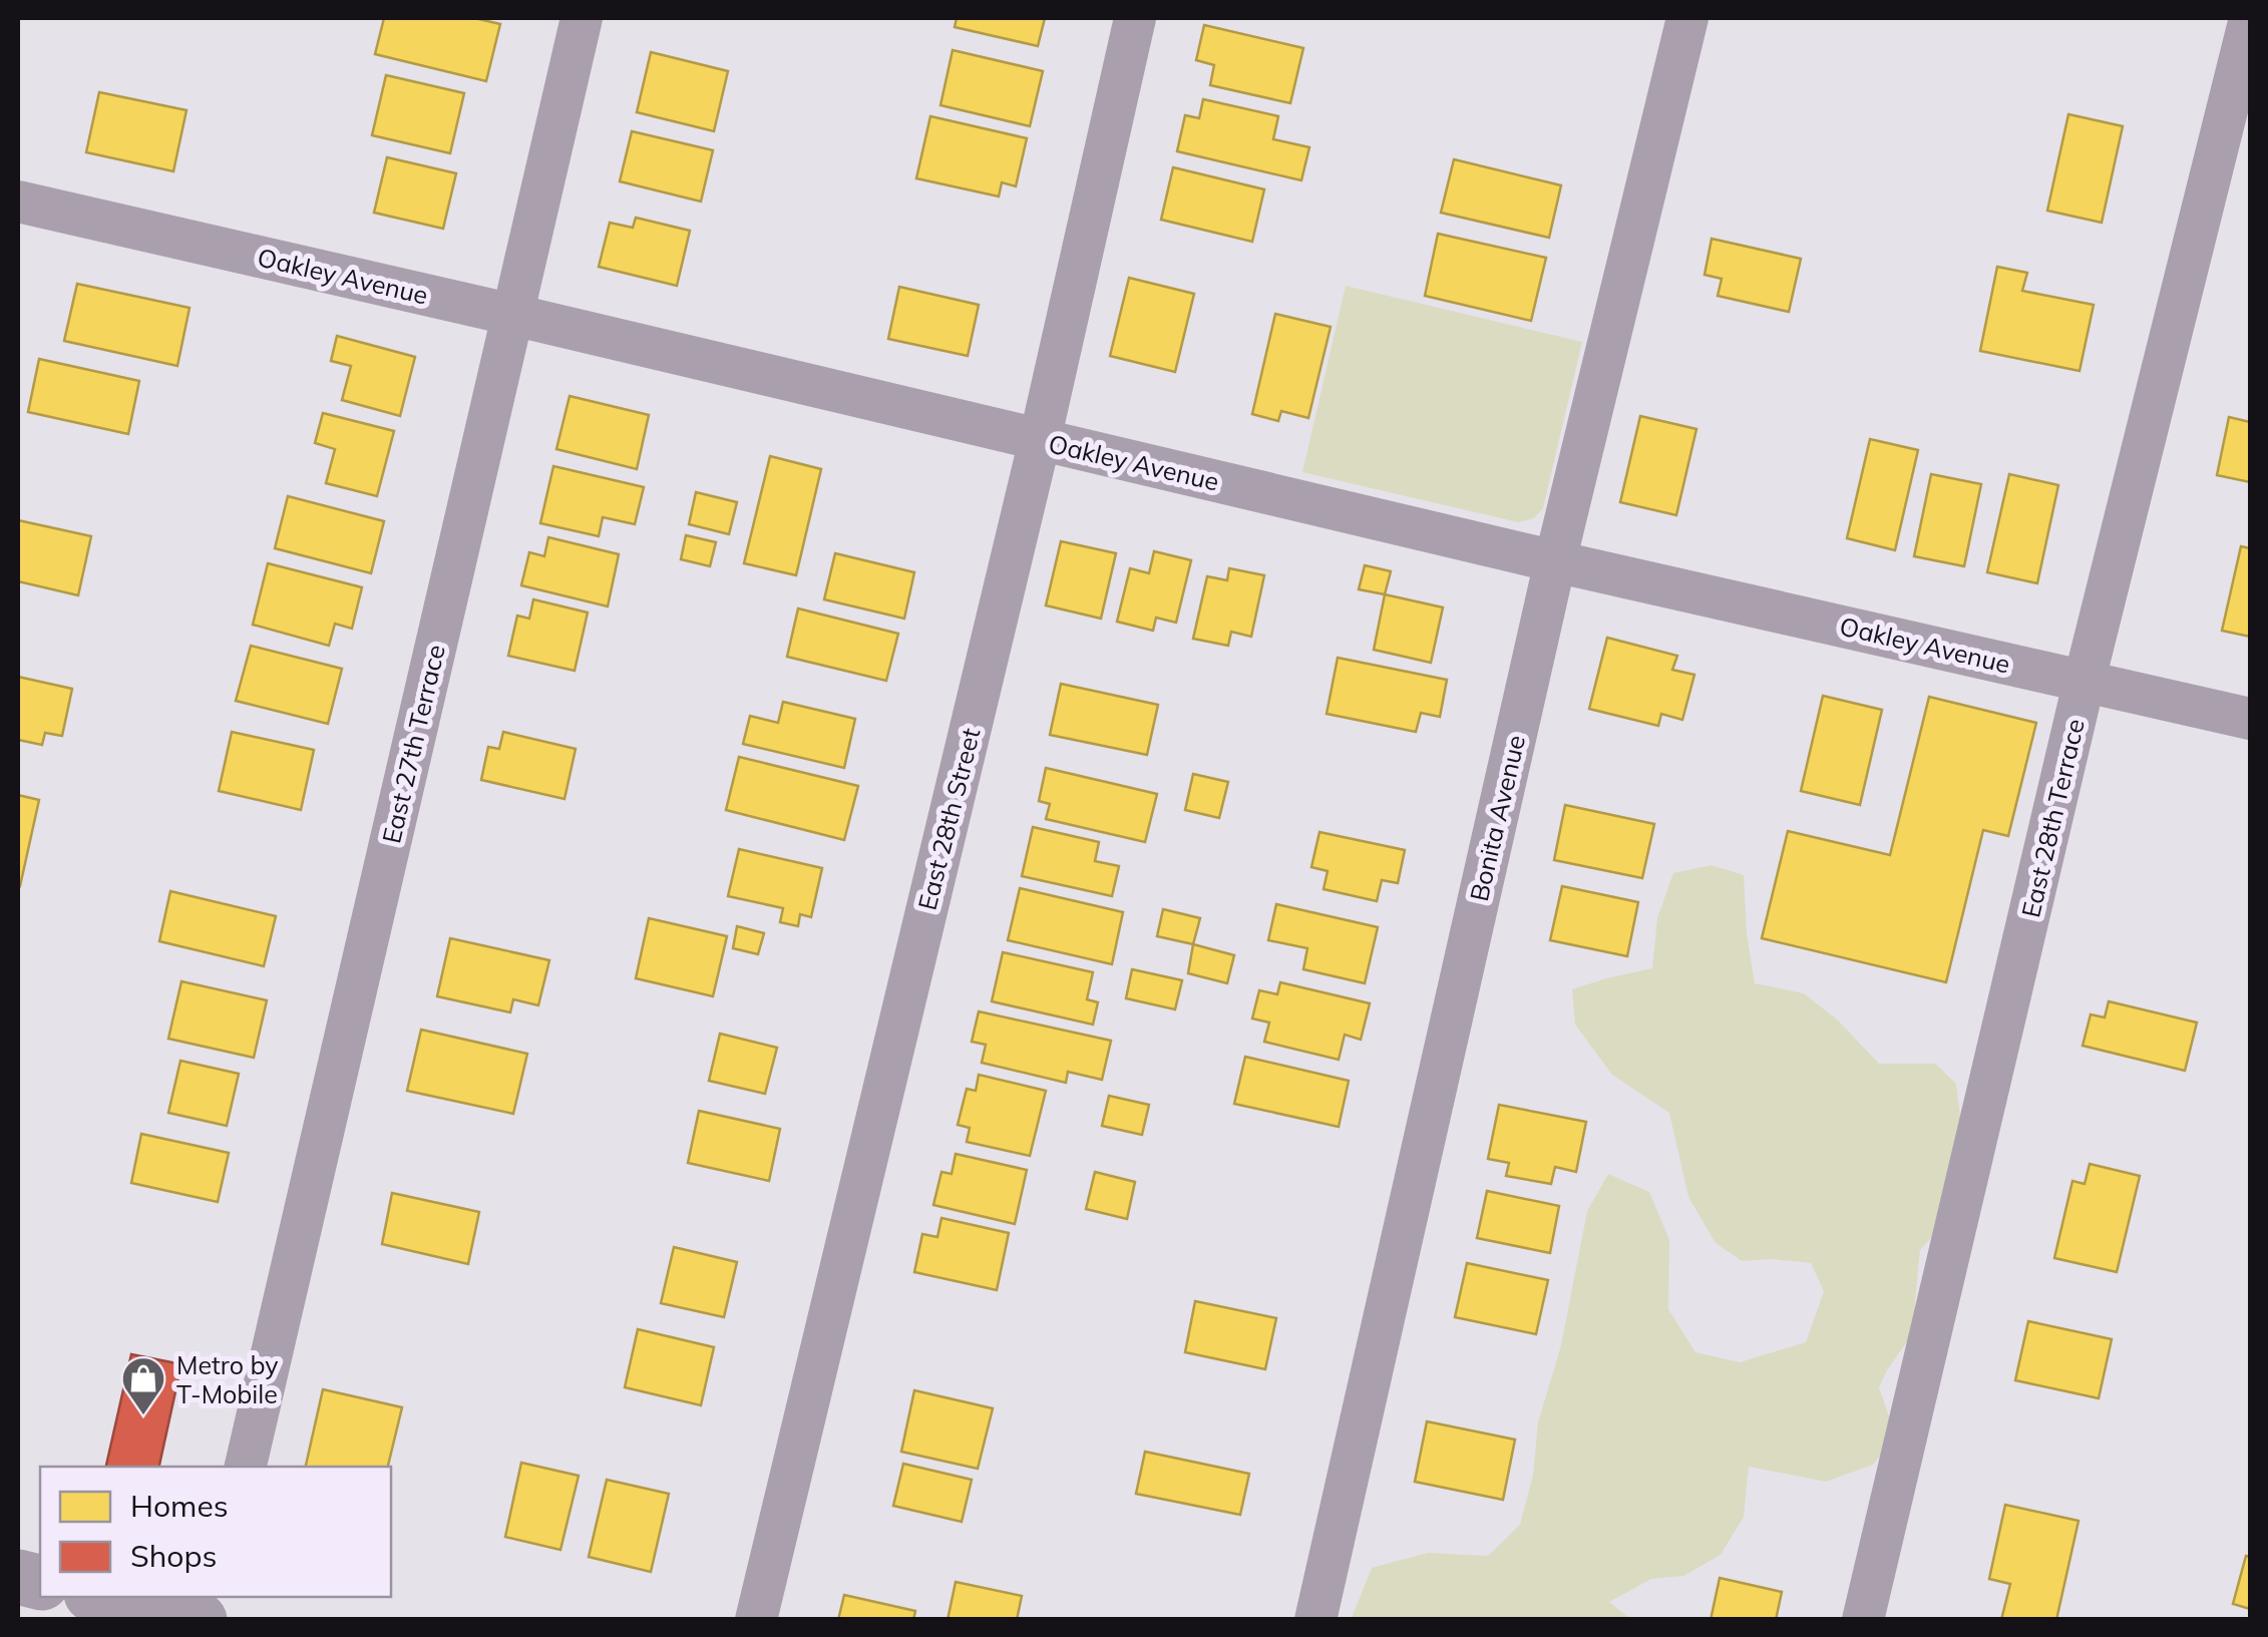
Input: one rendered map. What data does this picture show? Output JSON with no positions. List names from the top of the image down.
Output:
{
  "streets": {
    "street": [
      "Oakley Avenue",
      "East 27th Terrace",
      "Bonita Avenue",
      "East 28th Terrace",
      "East 28th Street"
    ]
  },
  "crossings": [
    ["Oakley Avenue", "East 27th Terrace"],
    ["Oakley Avenue", "Bonita Avenue"],
    ["Oakley Avenue", "East 28th Terrace"],
    ["Oakley Avenue", "East 28th Street"]
  ],
  "places": {
    "shop": ["Metro by T-Mobile"]
  },
  "legend": ["Homes", "Shops"]
}
